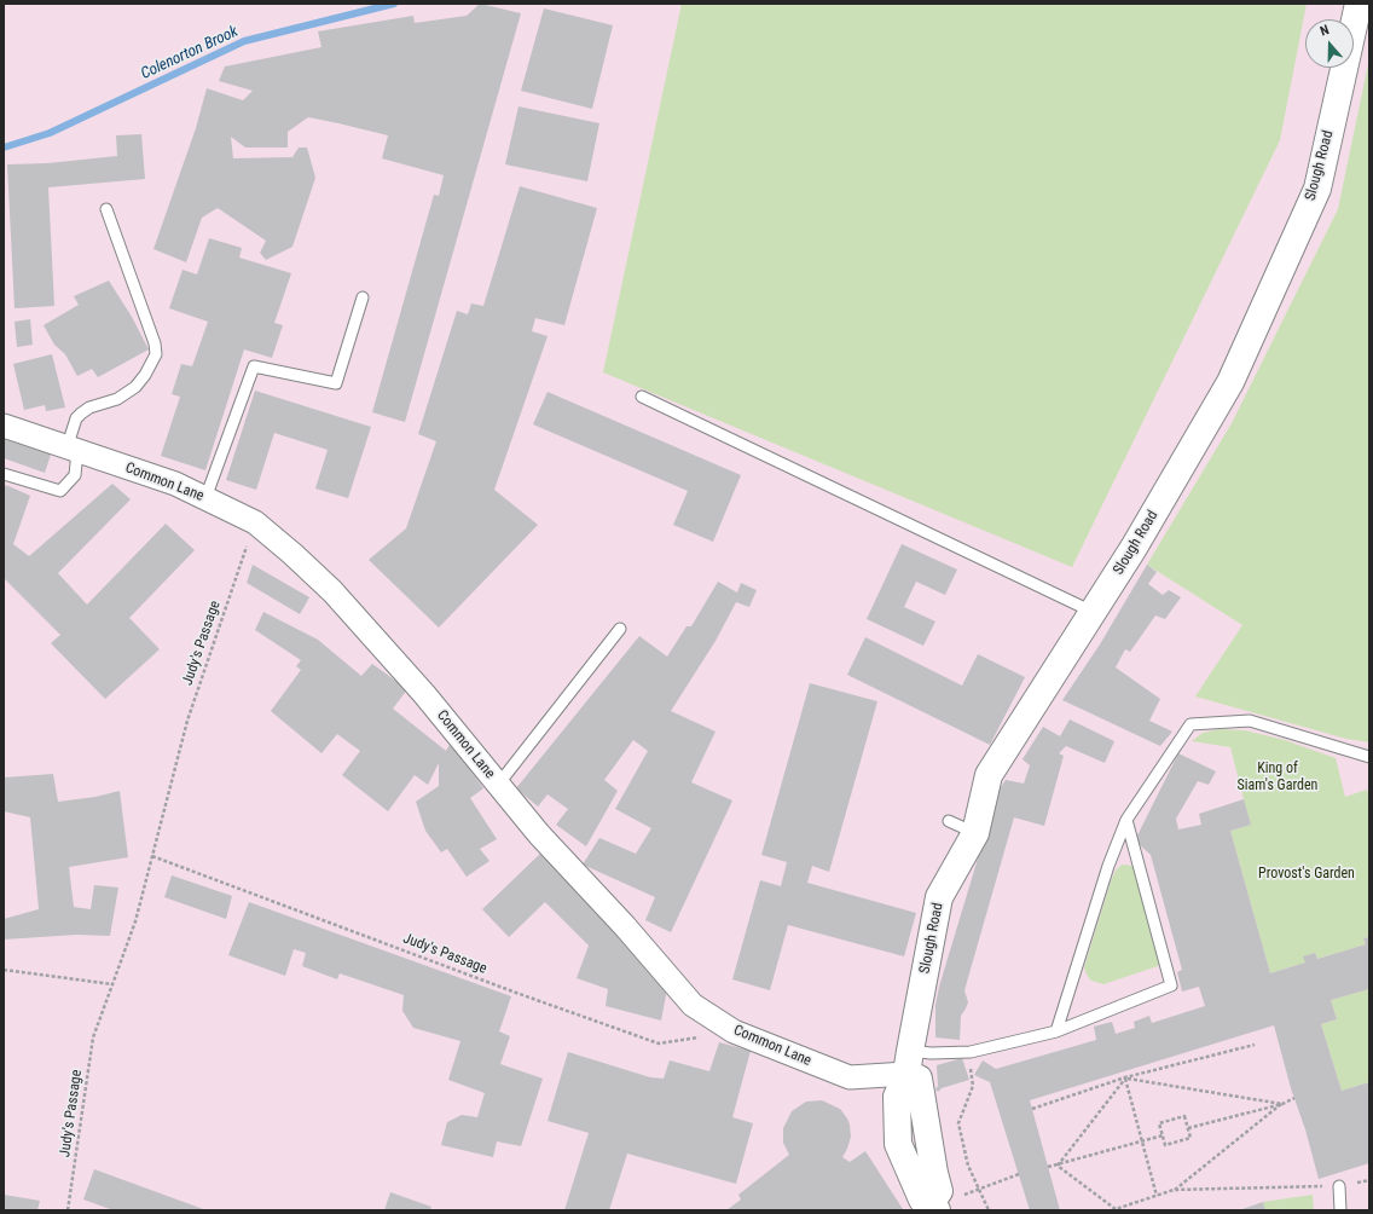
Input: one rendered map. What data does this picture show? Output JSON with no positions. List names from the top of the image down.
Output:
{
  "streets": {
    "main road": ["Slough Road"],
    "street": ["Common Lane"],
    "path": ["Judy's Passage"]
  },
  "crossings": [
    ["Slough Road", "Common Lane"],
    ["Common Lane", "Judy's Passage"]
  ],
  "water": ["Colenorton Brook"],
  "parks": ["King of Siam's Garden", "Provost's Garden"],
  "north": "top"
}
